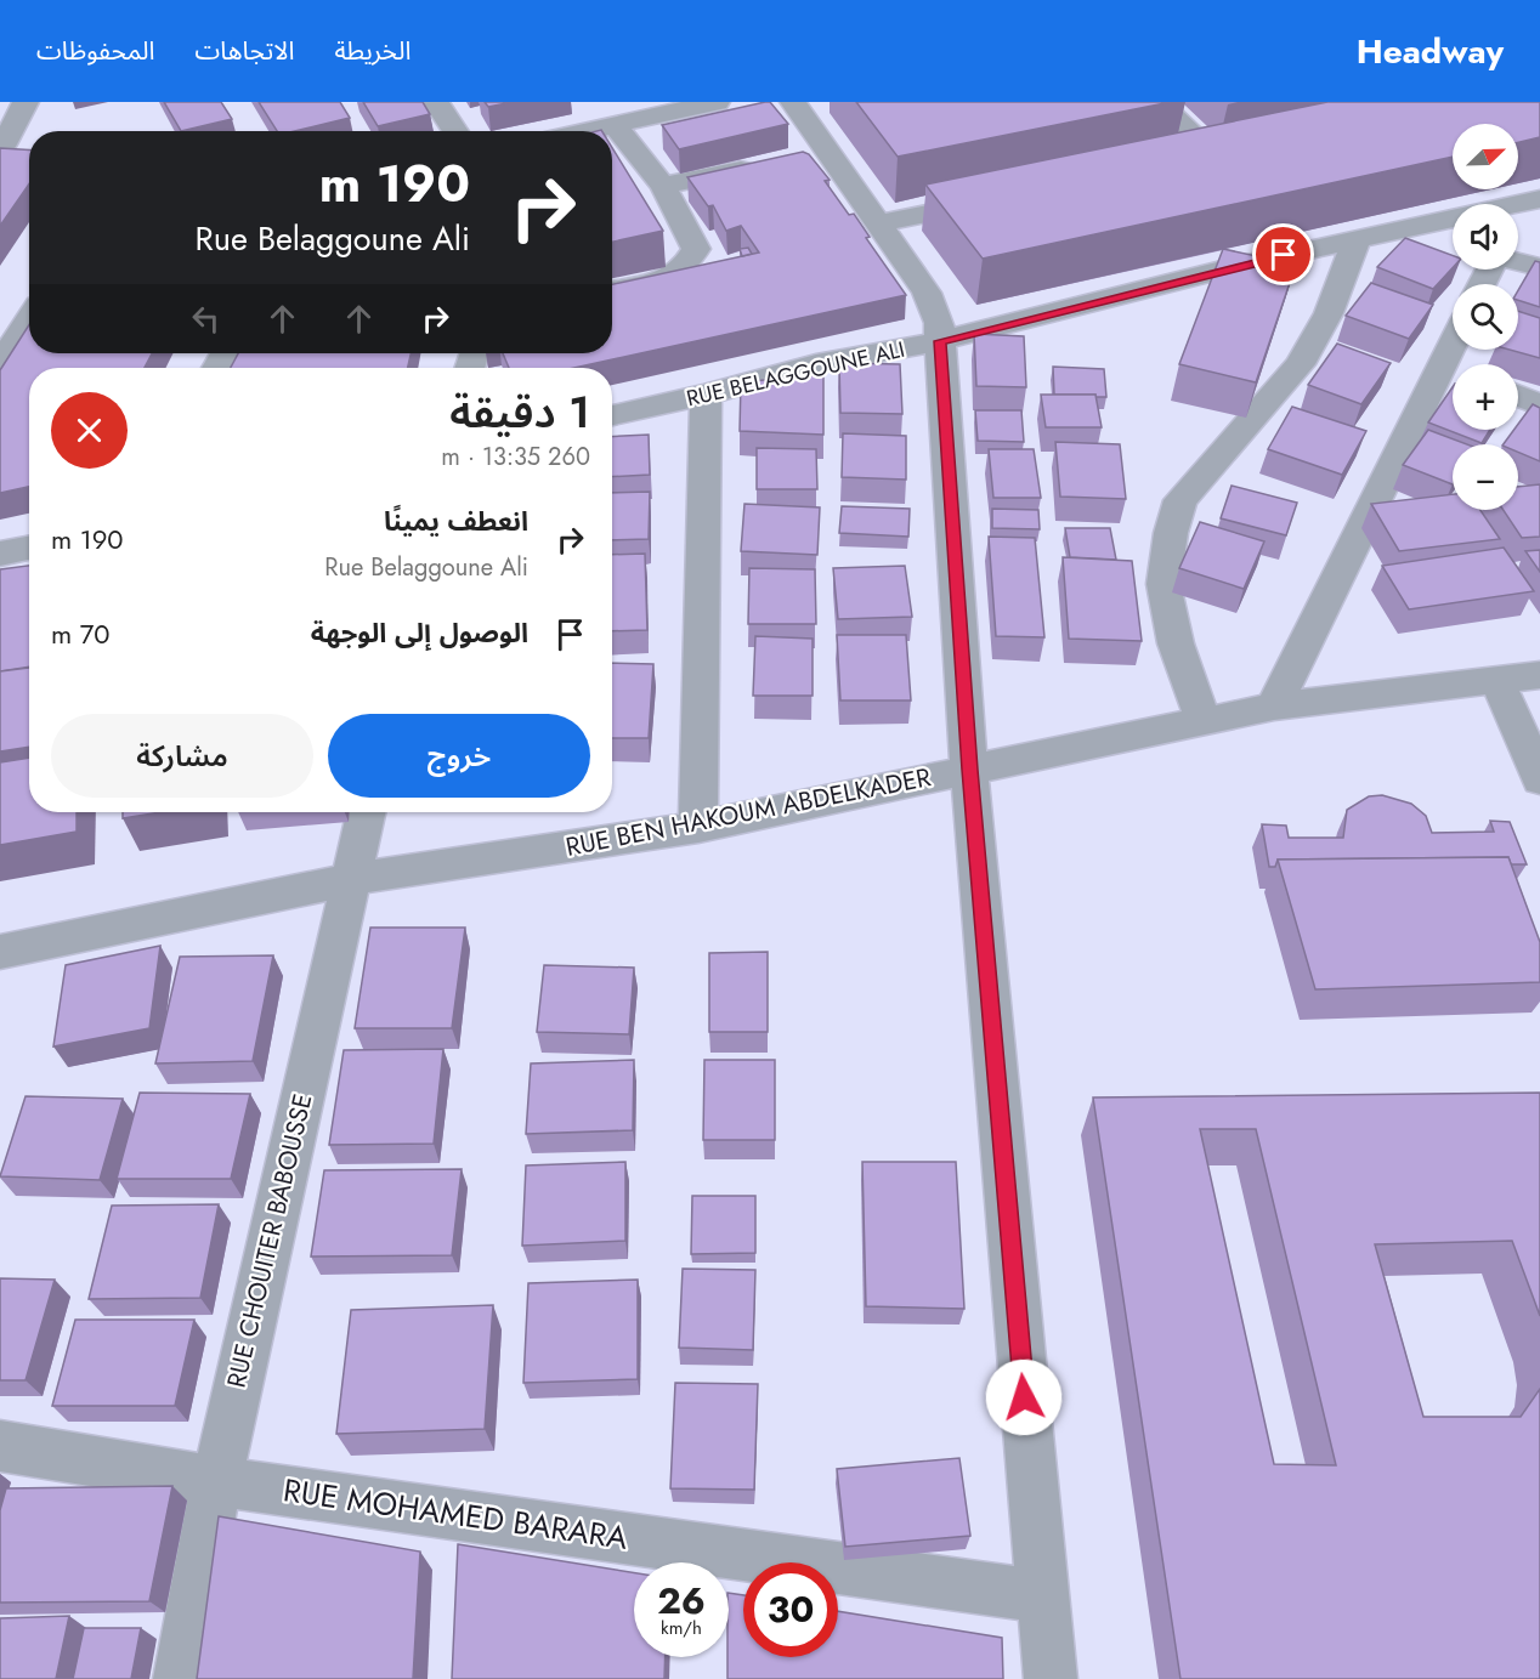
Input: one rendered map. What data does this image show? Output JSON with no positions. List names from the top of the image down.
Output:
{
  "streets": {
    "street": [
      "RUE BELAGGOUNE ALI",
      "RUE BEN HAKOUM ABDELKADER",
      "RUE CHOUITER BABOUSSE",
      "RUE MOHAMED BARARA"
    ]
  },
  "crossings": [
    ["RUE BEN HAKOUM ABDELKADER", "RUE CHOUITER BABOUSSE"],
    ["RUE CHOUITER BABOUSSE", "RUE MOHAMED BARARA"]
  ],
  "north": "top right",
  "page": {
    "header": "Headway",
    "nav": ["الخريطة", "الاتجاهات", "المحفوظات"],
    "map_buttons": ["+", "−"],
    "turn": ["190 m", "Rue Belaggoune Ali"],
    "heading": ["1 دقيقة", "260 m · 13:35"],
    "list": [
      {
        "name": "انعطف يمينًا",
        "note": "Rue Belaggoune Ali",
        "value": "190 m"
      },
      {
        "name": "الوصول إلى الوجهة",
        "value": "70 m"
      }
    ],
    "buttons": ["خروج", "مشاركة"],
    "speed": "26 km/h",
    "limit": "30"
  }
}
